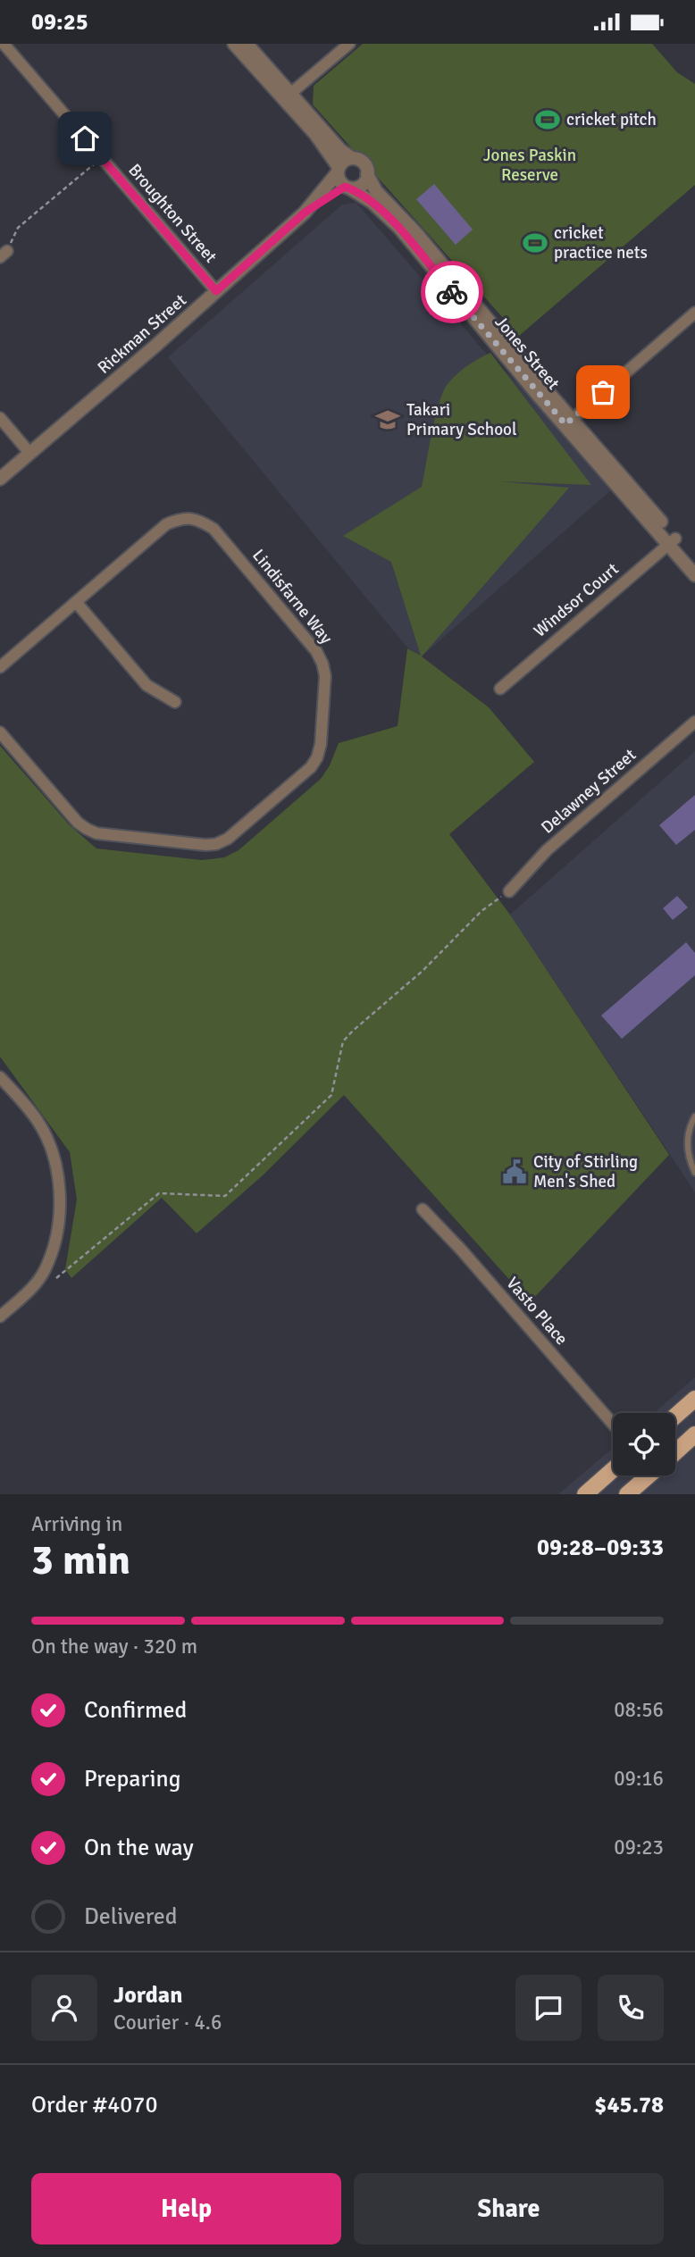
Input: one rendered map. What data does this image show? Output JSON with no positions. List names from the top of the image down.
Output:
{
  "streets": {
    "street": [
      "Broughton Street",
      "Rickman Street",
      "Jones Street",
      "Lindisfarne Way",
      "Windsor Court",
      "Delawney Street",
      "Vasto Place"
    ]
  },
  "crossings": [
    ["Broughton Street", "Rickman Street"],
    ["Rickman Street", "Jones Street"],
    ["Jones Street", "Windsor Court"]
  ],
  "parks": ["Jones Paskin Reserve"],
  "places": {
    "sports": ["cricket pitch", "cricket practice nets"],
    "school or university": ["Takari Primary School"],
    "public building": ["City of Stirling Men's Shed"]
  },
  "page": {
    "status": "09:25",
    "heading": ["3 min", "Arriving in", "09:28–09:33"],
    "panel": [
      "Jordan",
      "Courier · 4.6",
      "Order #4070",
      "$45.78"
    ],
    "bar": "On the way · 320 m",
    "list": [
      ["Confirmed", "08:56"],
      ["Preparing", "09:16"],
      ["On the way", "09:23"],
      "Delivered"
    ],
    "buttons": ["Help", "Share"]
  }
}
